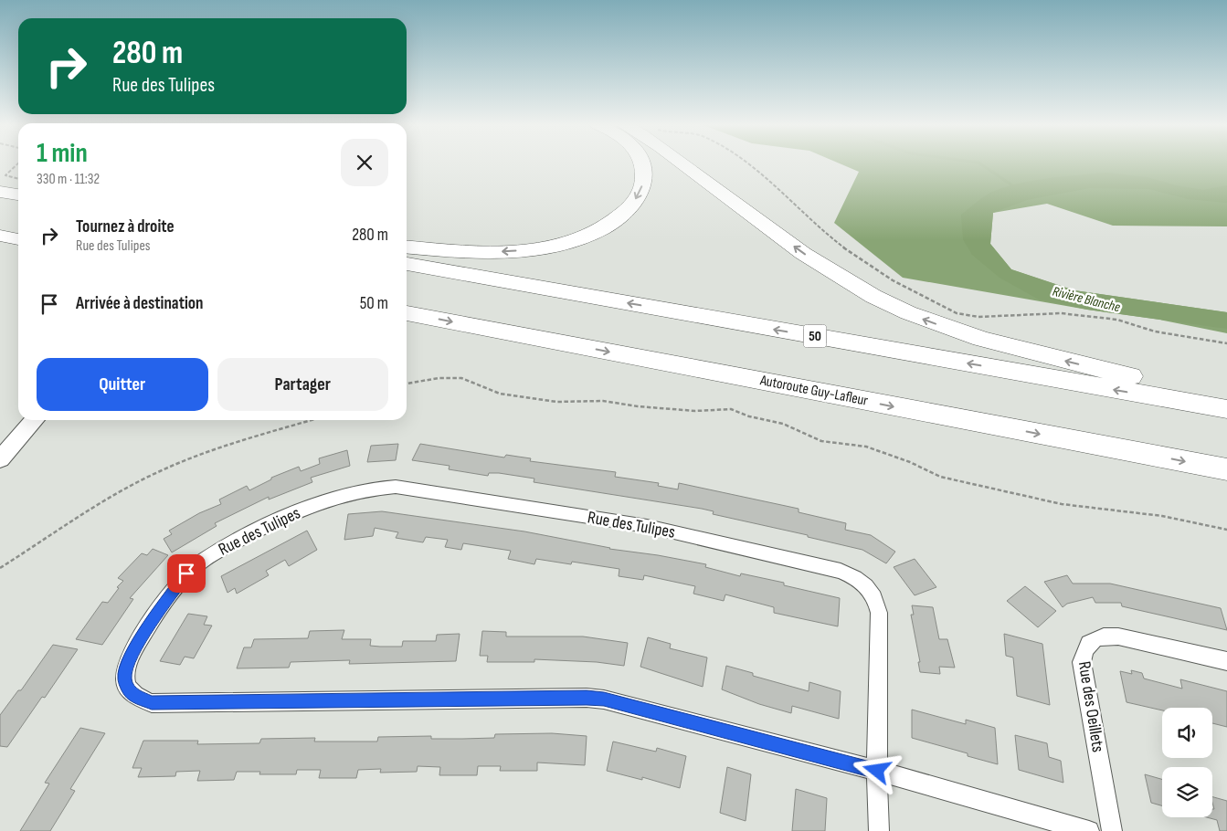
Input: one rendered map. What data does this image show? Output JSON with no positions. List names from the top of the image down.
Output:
{
  "streets": {
    "highway": ["50", "Autoroute Guy-Lafleur"],
    "street": ["Rue des Tulipes", "Rue des Oeillets"]
  },
  "water": ["Rivière Blanche"],
  "page": {
    "turn": ["280 m", "Rue des Tulipes"],
    "heading": ["1 min", "330 m · 11:32"],
    "list": [
      {
        "name": "Tournez à droite",
        "note": "Rue des Tulipes",
        "value": "280 m"
      },
      {
        "name": "Arrivée à destination",
        "value": "50 m"
      }
    ],
    "buttons": ["Quitter", "Partager"]
  }
}
